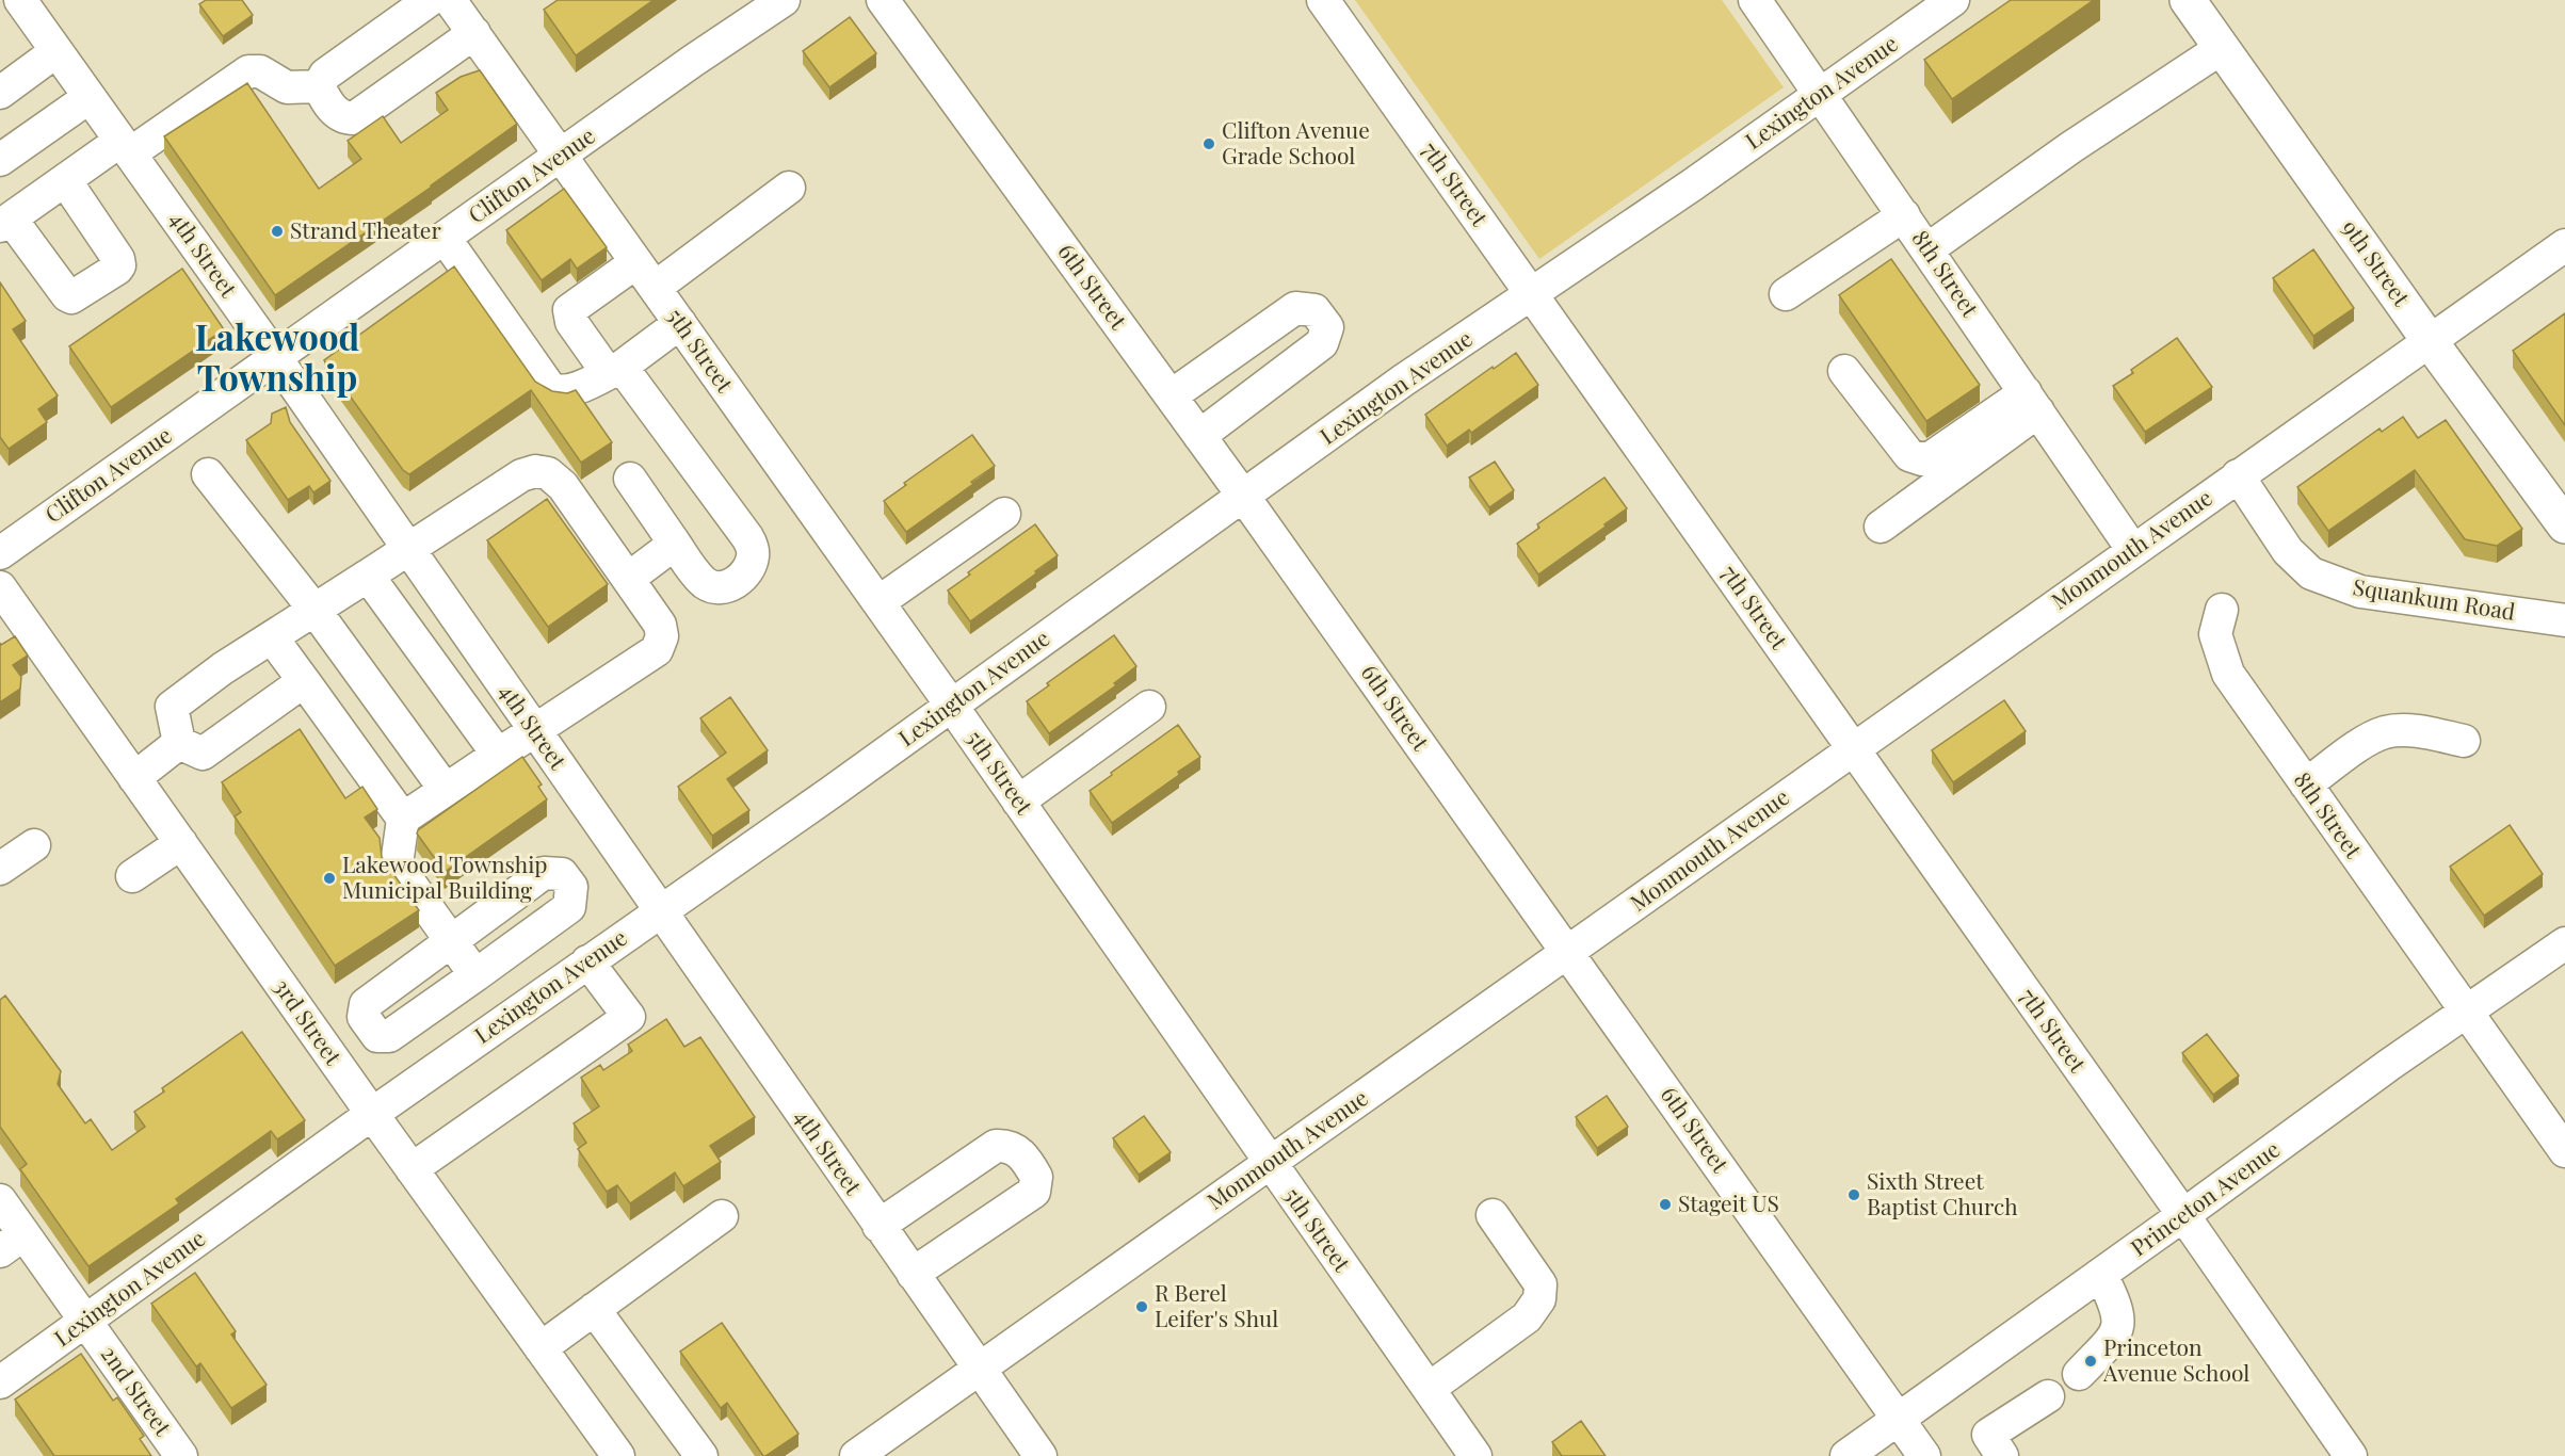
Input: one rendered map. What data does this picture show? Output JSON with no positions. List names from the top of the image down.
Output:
{
  "streets": {
    "main road": ["9th Street"],
    "street": [
      "Lexington Avenue",
      "Clifton Avenue",
      "7th Street",
      "4th Street",
      "8th Street",
      "6th Street",
      "5th Street",
      "Monmouth Avenue",
      "Squankum Road",
      "3rd Street",
      "Princeton Avenue",
      "2nd Street"
    ]
  },
  "crossings": [
    ["Lexington Avenue", "7th Street"],
    ["Lexington Avenue", "4th Street"],
    ["Lexington Avenue", "8th Street"],
    ["Lexington Avenue", "6th Street"],
    ["Lexington Avenue", "5th Street"],
    ["Lexington Avenue", "3rd Street"],
    ["Lexington Avenue", "2nd Street"],
    ["Clifton Avenue", "4th Street"],
    ["Clifton Avenue", "5th Street"],
    ["7th Street", "Monmouth Avenue"],
    ["7th Street", "Princeton Avenue"],
    ["4th Street", "Monmouth Avenue"],
    ["9th Street", "Monmouth Avenue"],
    ["8th Street", "Monmouth Avenue"],
    ["8th Street", "Princeton Avenue"],
    ["6th Street", "Monmouth Avenue"],
    ["6th Street", "Princeton Avenue"],
    ["5th Street", "Monmouth Avenue"],
    ["Monmouth Avenue", "Squankum Road"]
  ],
  "districts": ["Lakewood Township"],
  "places": [
    "Clifton Avenue Grade School",
    "Strand Theater",
    "Lakewood Township Municipal Building",
    "Sixth Street Baptist Church",
    "Stageit US",
    "R Berel Leifer's Shul",
    "Princeton Avenue School"
  ]
}
